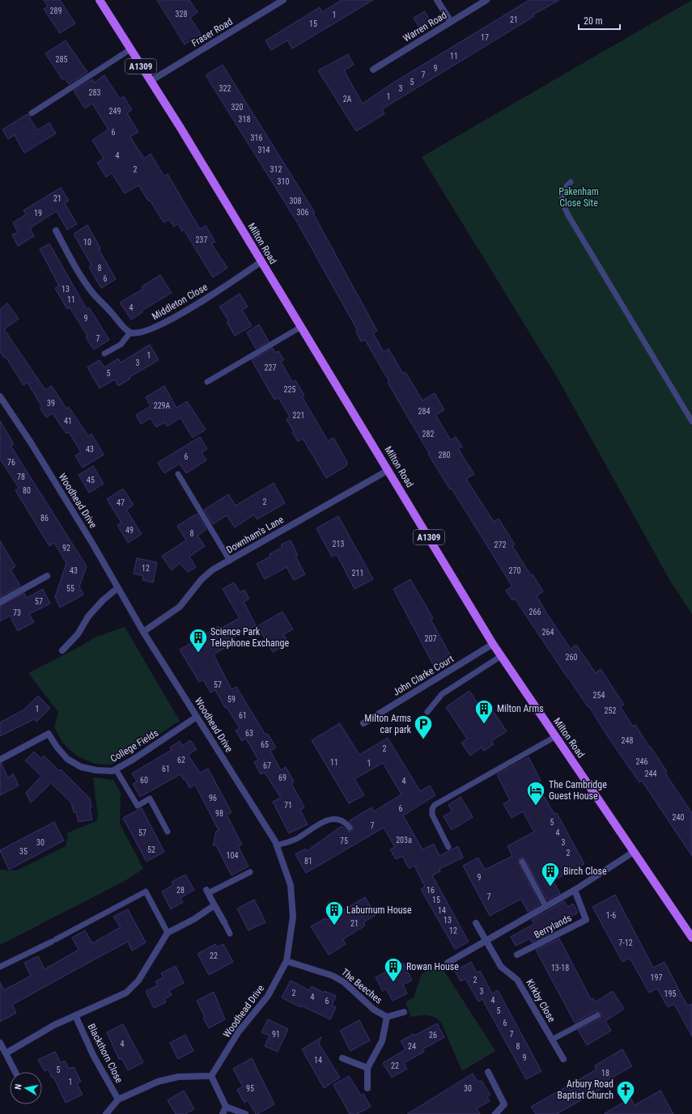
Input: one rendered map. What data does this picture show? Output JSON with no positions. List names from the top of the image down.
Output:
{
  "streets": {
    "main road": ["A1309", "Milton Road"],
    "street": [
      "Warren Road",
      "Fraser Road",
      "Middleton Close",
      "Woodhead Drive",
      "Downham's Lane",
      "John Clarke Court",
      "College Fields",
      "Berrylands",
      "The Beeches",
      "Kirkby Close",
      "Blackthorn Close"
    ]
  },
  "crossings": [
    ["Fraser Road", "Milton Road"],
    ["Milton Road", "Middleton Close"],
    ["Milton Road", "Downham's Lane"],
    ["Milton Road", "John Clarke Court"],
    ["Woodhead Drive", "Downham's Lane"],
    ["Woodhead Drive", "College Fields"],
    ["Woodhead Drive", "The Beeches"]
  ],
  "parks": ["Pakenham Close Site"],
  "places": {
    "building": [
      "Science Park Telephone Exchange",
      "Milton Arms",
      "Birch Close",
      "Laburnum House",
      "Rowan House"
    ],
    "parking": ["Milton Arms car park"],
    "hotel": ["The Cambridge Guest House"],
    "church": ["Arbury Road Baptist Church"]
  },
  "house_numbers": [
    "289",
    "328",
    "1",
    "21",
    "15",
    "17",
    "11",
    "285",
    "9",
    "7",
    "5",
    "322",
    "3",
    "283",
    "1",
    "2A",
    "320",
    "249",
    "318",
    "6",
    "316",
    "314",
    "4",
    "2",
    "312",
    "310",
    "21",
    "308",
    "306",
    "19",
    "237",
    "10",
    "8",
    "6",
    "13",
    "11",
    "4",
    "9",
    "7",
    "1",
    "3",
    "227",
    "5",
    "225",
    "39",
    "229A",
    "284",
    "221",
    "41",
    "282",
    "43",
    "280",
    "6",
    "76",
    "78",
    "45",
    "80",
    "2",
    "47",
    "86",
    "49",
    "8",
    "213",
    "272",
    "92",
    "12",
    "43",
    "270",
    "211",
    "55",
    "57",
    "266",
    "73",
    "264",
    "207",
    "260",
    "57",
    "254",
    "59",
    "1",
    "252",
    "61",
    "63",
    "248",
    "65",
    "2",
    "62",
    "246",
    "11",
    "1",
    "67",
    "61",
    "244",
    "69",
    "60",
    "4",
    "96",
    "71",
    "6",
    "98",
    "240",
    "5",
    "7",
    "57",
    "4",
    "203a",
    "75",
    "30",
    "3",
    "52",
    "35",
    "2",
    "104",
    "81",
    "9",
    "28",
    "16",
    "7",
    "15",
    "14",
    "1-6",
    "13",
    "21",
    "12",
    "7-12",
    "22",
    "13-18",
    "197",
    "2",
    "3",
    "2",
    "195",
    "4",
    "4",
    "6",
    "5",
    "6",
    "91",
    "7",
    "26",
    "4",
    "24",
    "8",
    "9",
    "14",
    "22",
    "5",
    "18",
    "1",
    "95",
    "30"
  ],
  "scale_bar": "20 m",
  "north": "left"
}
